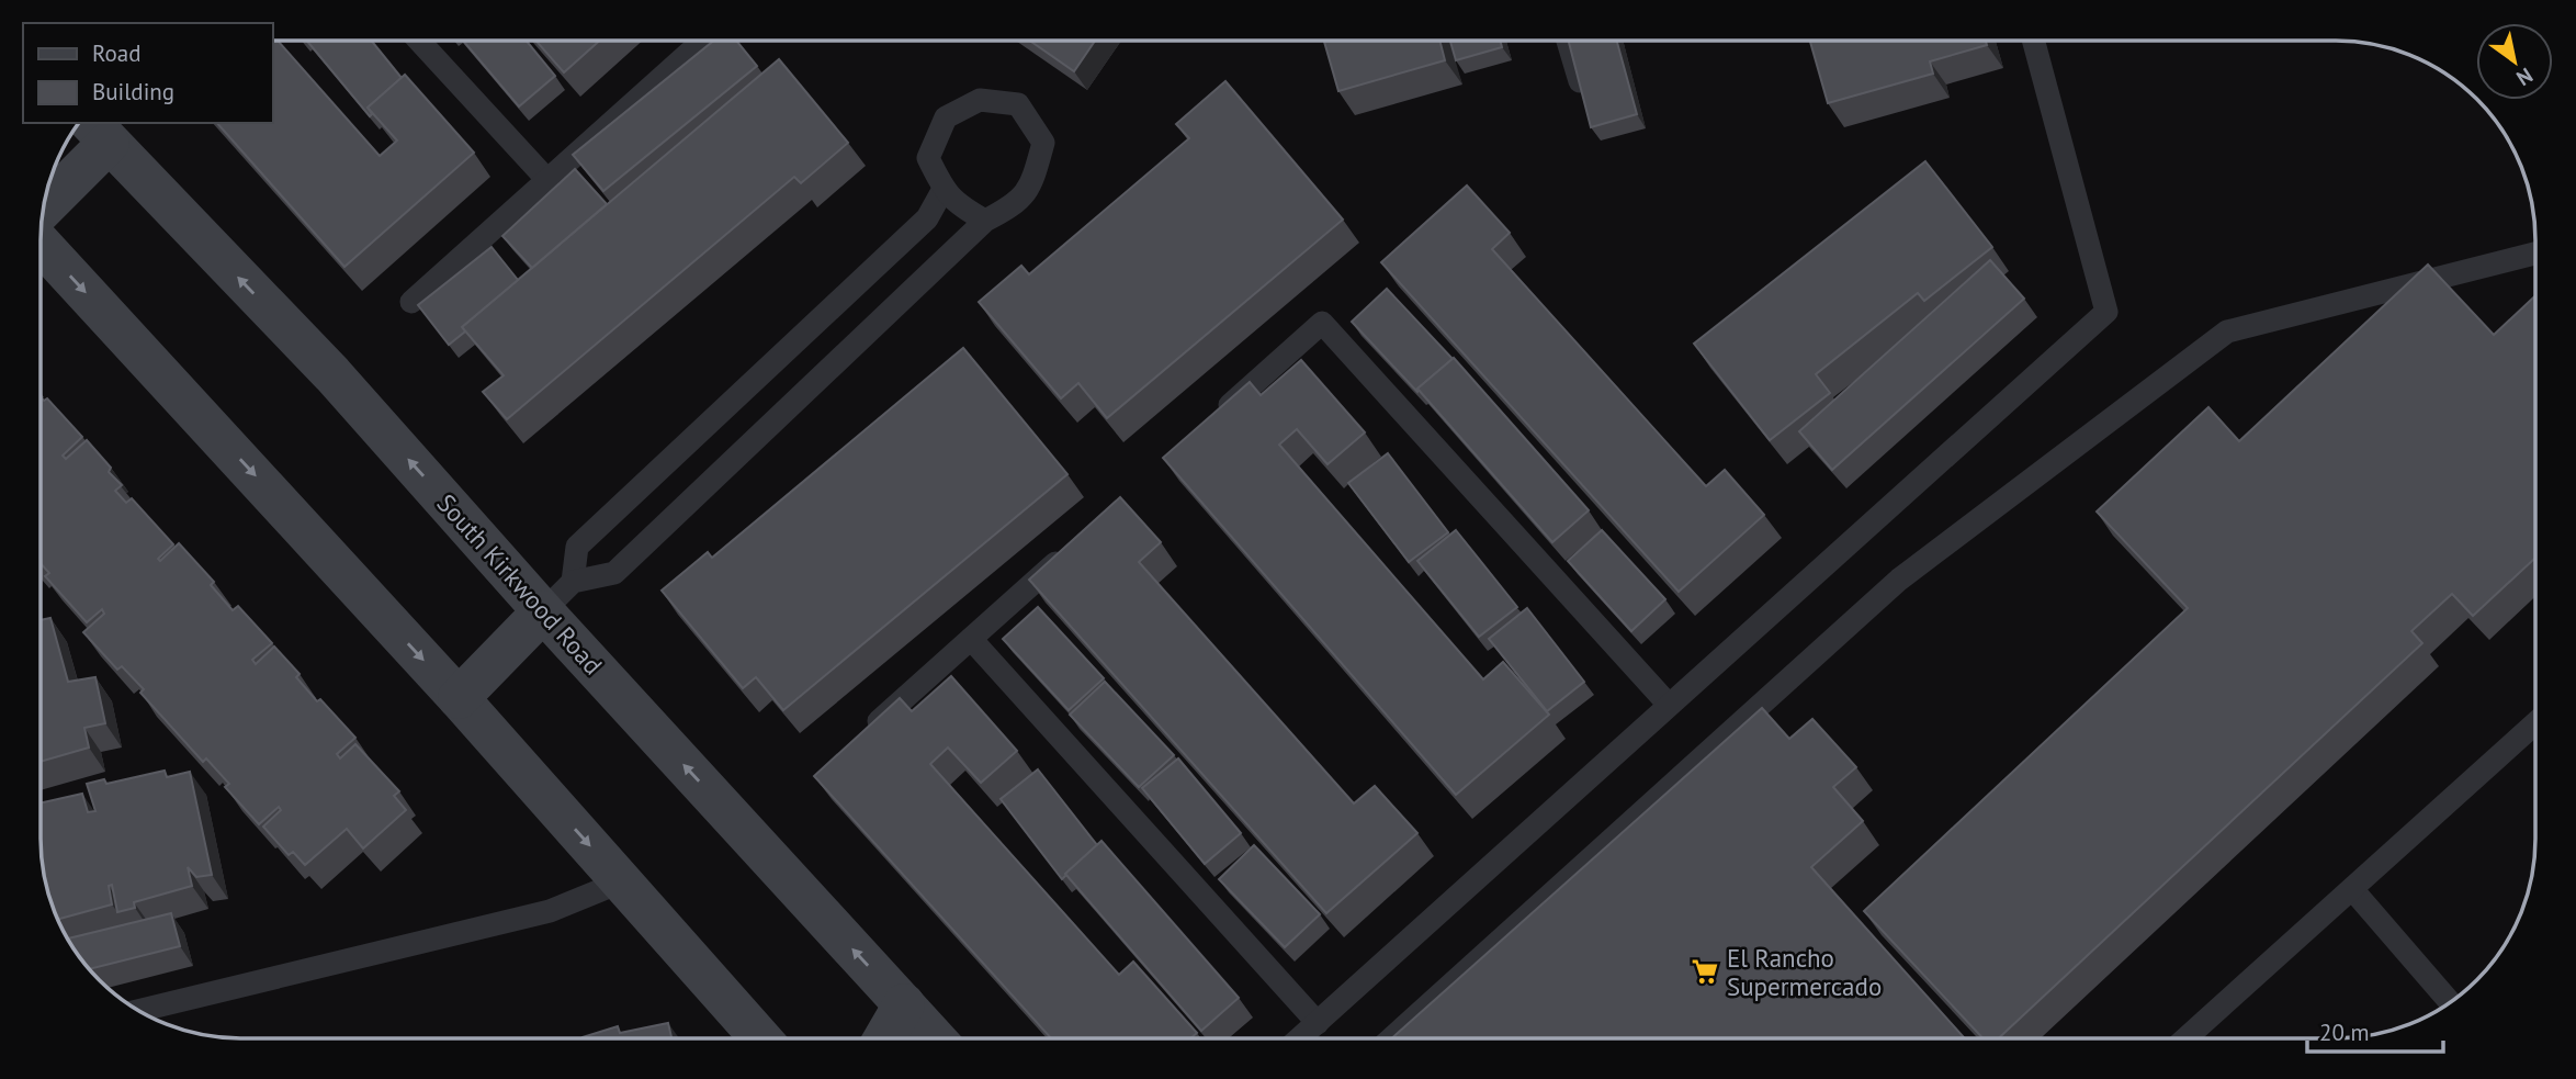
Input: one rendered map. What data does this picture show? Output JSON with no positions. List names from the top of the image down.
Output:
{
  "streets": {
    "main road": ["South Kirkwood Road"]
  },
  "places": {
    "supermarket": ["El Rancho Supermercado"]
  },
  "legend": ["Road", "Building"],
  "scale_bar": "20 m",
  "north": "bottom right"
}
